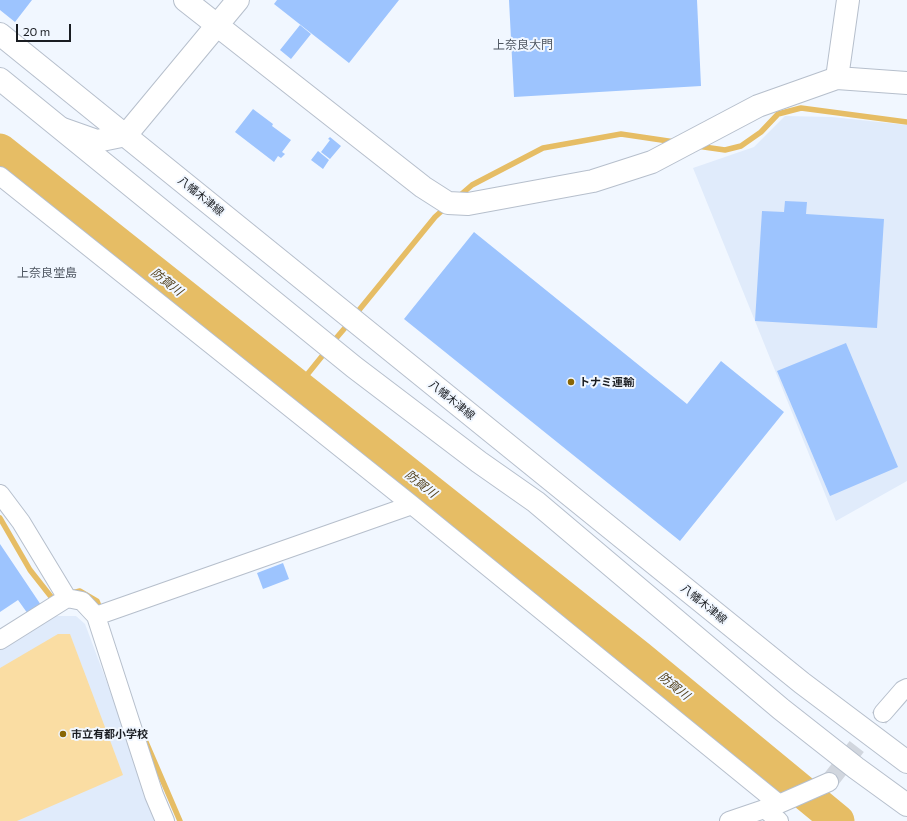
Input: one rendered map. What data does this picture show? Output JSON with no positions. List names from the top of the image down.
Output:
{
  "streets": {
    "main road": ["八幡木津線"]
  },
  "districts": ["上奈良大門", "上奈良堂島"],
  "water": ["防賀川"],
  "places": ["トナミ運輸", "市立有都小学校"],
  "scale_bar": "20 m"
}
